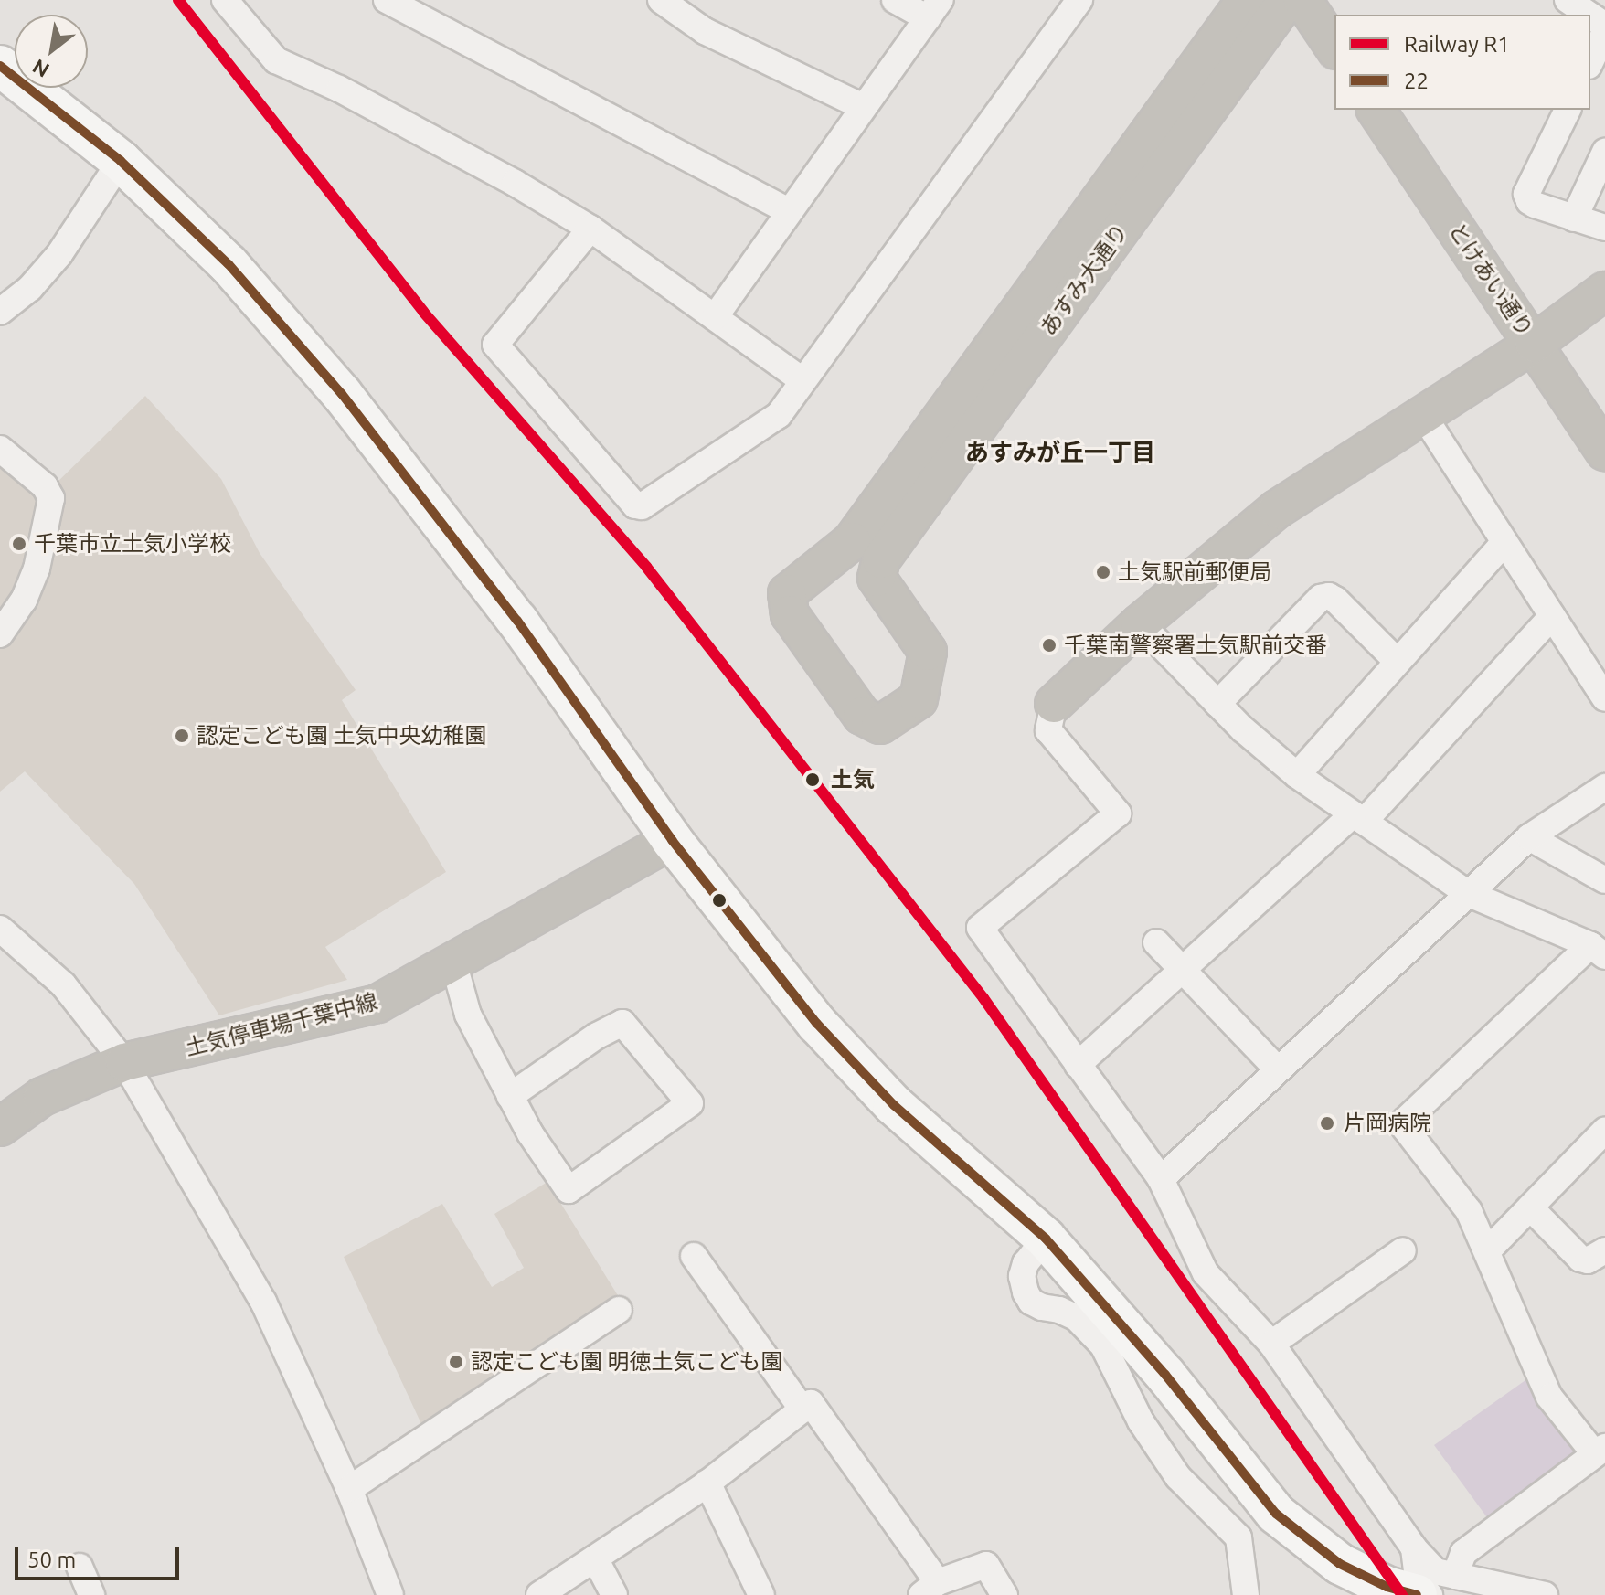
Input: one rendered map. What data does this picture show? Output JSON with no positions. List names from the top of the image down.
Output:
{
  "streets": {
    "main road": ["あすみ大通り", "とけあい通り", "土気停車場千葉中線"]
  },
  "districts": ["あすみが丘一丁目"],
  "places": [
    "千葉市立土気小学校",
    "土気駅前郵便局",
    "千葉南警察署土気駅前交番",
    "認定こども園 土気中央幼稚園",
    "土気",
    "片岡病院",
    "認定こども園 明徳土気こども園"
  ],
  "lines": ["rail line R1", "transit line 22"],
  "legend": ["Railway R1", "22"],
  "scale_bar": "50 m",
  "north": "bottom left"
}
